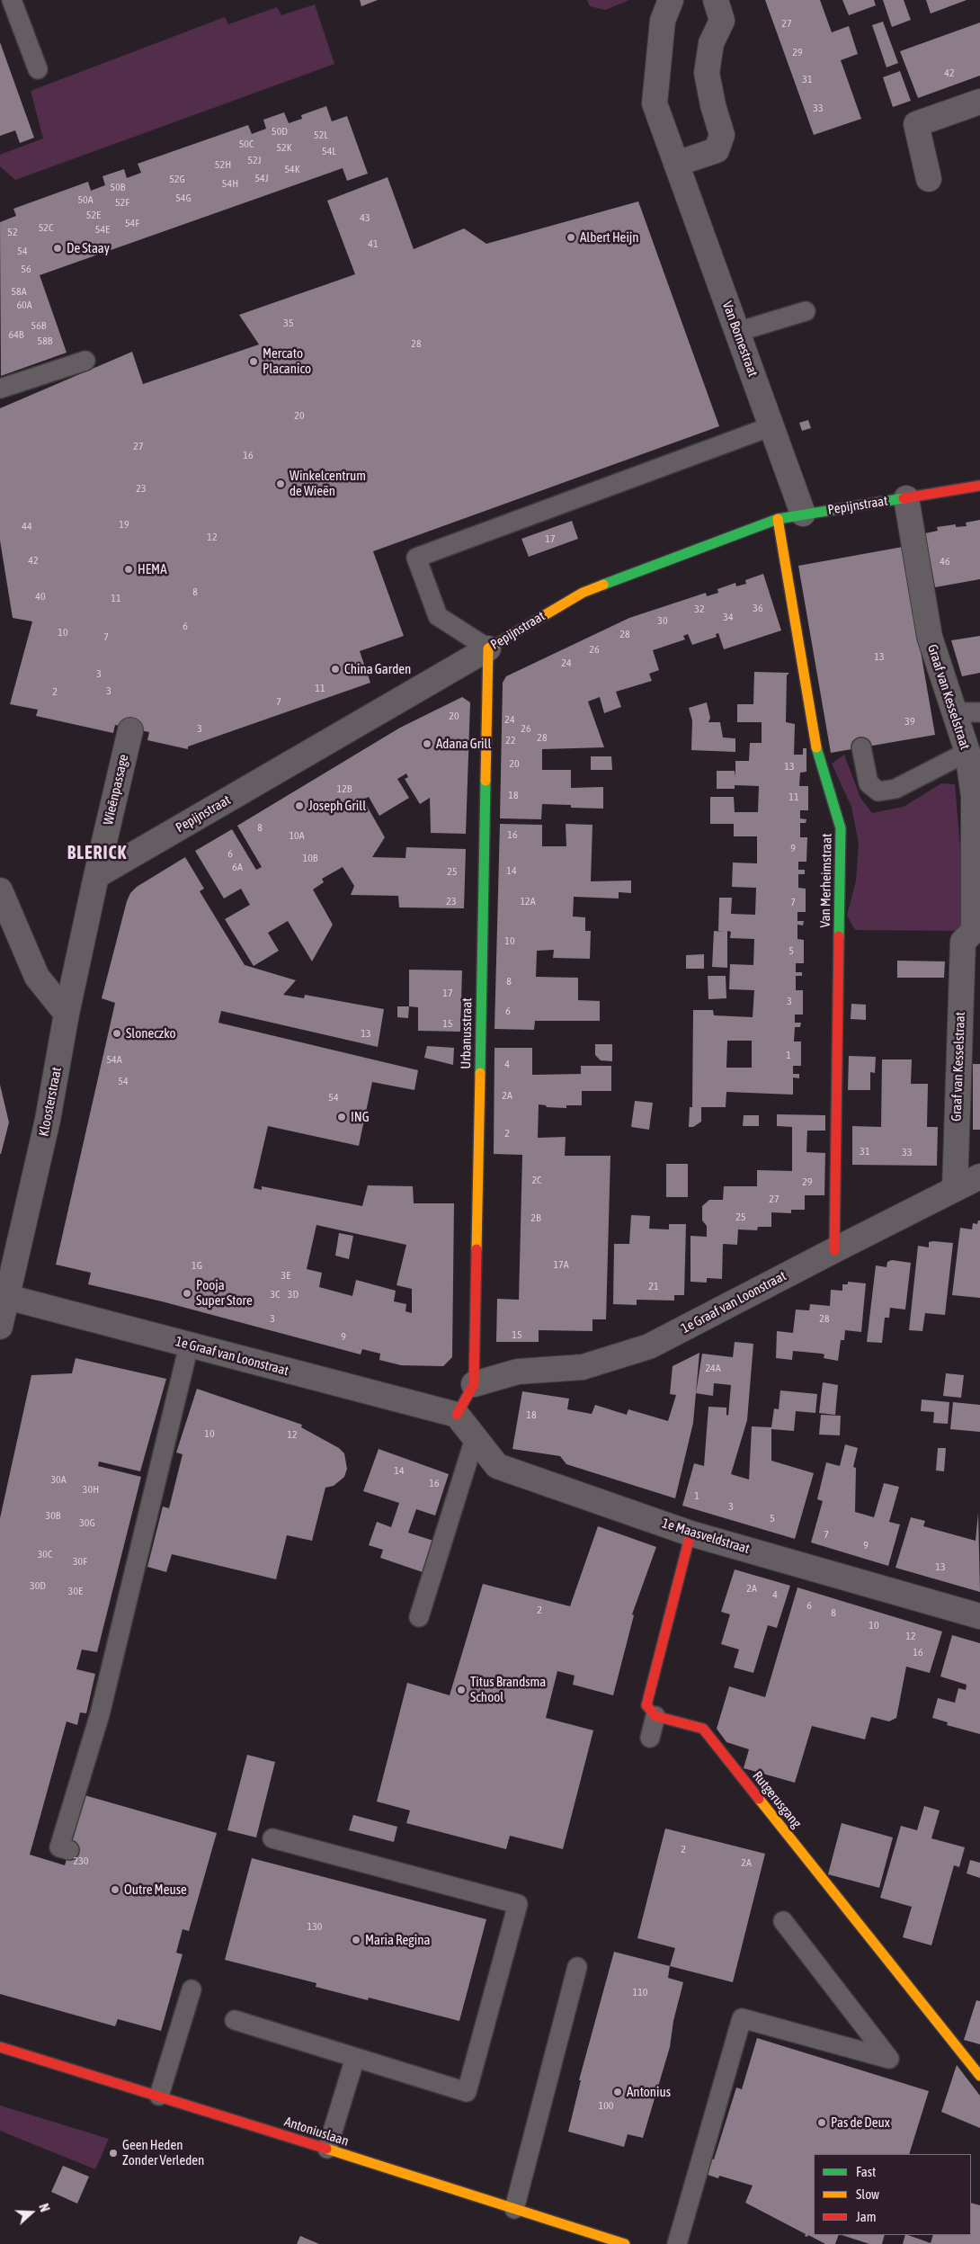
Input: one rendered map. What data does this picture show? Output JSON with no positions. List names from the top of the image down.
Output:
{
  "streets": {
    "street": [
      "Van Bornestraat",
      "Pepijnstraat",
      "Graaf van Kesselstraat",
      "Wieënpassage",
      "Van Merheimstraat",
      "Urbanusstraat",
      "Kloosterstraat",
      "1e Graaf van Loonstraat",
      "1e Maasveldstraat",
      "Rutgerusgang",
      "Antoniuslaan"
    ]
  },
  "crossings": [
    ["Van Bornestraat", "Pepijnstraat"],
    ["Pepijnstraat", "Graaf van Kesselstraat"],
    ["Pepijnstraat", "Wieënpassage"],
    ["Pepijnstraat", "Van Merheimstraat"],
    ["Pepijnstraat", "Urbanusstraat"],
    ["Pepijnstraat", "Kloosterstraat"],
    ["Graaf van Kesselstraat", "1e Graaf van Loonstraat"],
    ["Wieënpassage", "Kloosterstraat"],
    ["Van Merheimstraat", "1e Graaf van Loonstraat"],
    ["Urbanusstraat", "1e Graaf van Loonstraat"],
    ["Urbanusstraat", "1e Maasveldstraat"],
    ["Kloosterstraat", "1e Graaf van Loonstraat"],
    ["1e Graaf van Loonstraat", "1e Maasveldstraat"]
  ],
  "districts": ["BLERICK"],
  "places": [
    "Albert Heijn",
    "De Staay",
    "Mercato Placanico",
    "Winkelcentrum de Wieën",
    "HEMA",
    "China Garden",
    "Adana Grill",
    "Joseph Grill",
    "Sloneczko",
    "ING",
    "Pooja Super Store",
    "Titus Brandsma School",
    "Outre Meuse",
    "Maria Regina",
    "Antonius",
    "Pas de Deux",
    "Geen Heden Zonder Verleden"
  ],
  "house_numbers": [
    "27",
    "29",
    "42",
    "31",
    "33",
    "50D",
    "52L",
    "50C",
    "52K",
    "54L",
    "52J",
    "52H",
    "54K",
    "54J",
    "52G",
    "54H",
    "50B",
    "54G",
    "50A",
    "52F",
    "52E",
    "43",
    "54F",
    "52C",
    "54E",
    "52",
    "41",
    "54",
    "56",
    "58A",
    "60A",
    "35",
    "56B",
    "64B",
    "58B",
    "28",
    "20",
    "27",
    "16",
    "23",
    "19",
    "44",
    "12",
    "17",
    "42",
    "46",
    "8",
    "40",
    "11",
    "36",
    "32",
    "34",
    "30",
    "6",
    "10",
    "28",
    "7",
    "26",
    "13",
    "24",
    "3",
    "11",
    "3",
    "2",
    "7",
    "20",
    "24",
    "39",
    "3",
    "26",
    "28",
    "22",
    "20",
    "13",
    "12B",
    "18",
    "11",
    "8",
    "16",
    "10A",
    "9",
    "6",
    "10B",
    "6A",
    "14",
    "25",
    "23",
    "12A",
    "7",
    "10",
    "5",
    "8",
    "17",
    "3",
    "6",
    "15",
    "13",
    "1",
    "54A",
    "4",
    "54",
    "2A",
    "54",
    "2",
    "31",
    "33",
    "2C",
    "29",
    "27",
    "25",
    "2B",
    "17A",
    "1G",
    "3E",
    "21",
    "3C",
    "3D",
    "3",
    "28",
    "15",
    "9",
    "24A",
    "18",
    "10",
    "12",
    "14",
    "30A",
    "16",
    "30H",
    "1",
    "3",
    "30B",
    "5",
    "30G",
    "7",
    "9",
    "30C",
    "30F",
    "13",
    "30D",
    "2A",
    "30E",
    "4",
    "6",
    "2",
    "8",
    "10",
    "12",
    "16",
    "2",
    "230",
    "2A",
    "130",
    "110",
    "100"
  ],
  "legend": ["Fast", "Slow", "Jam"],
  "north": "right"
}
